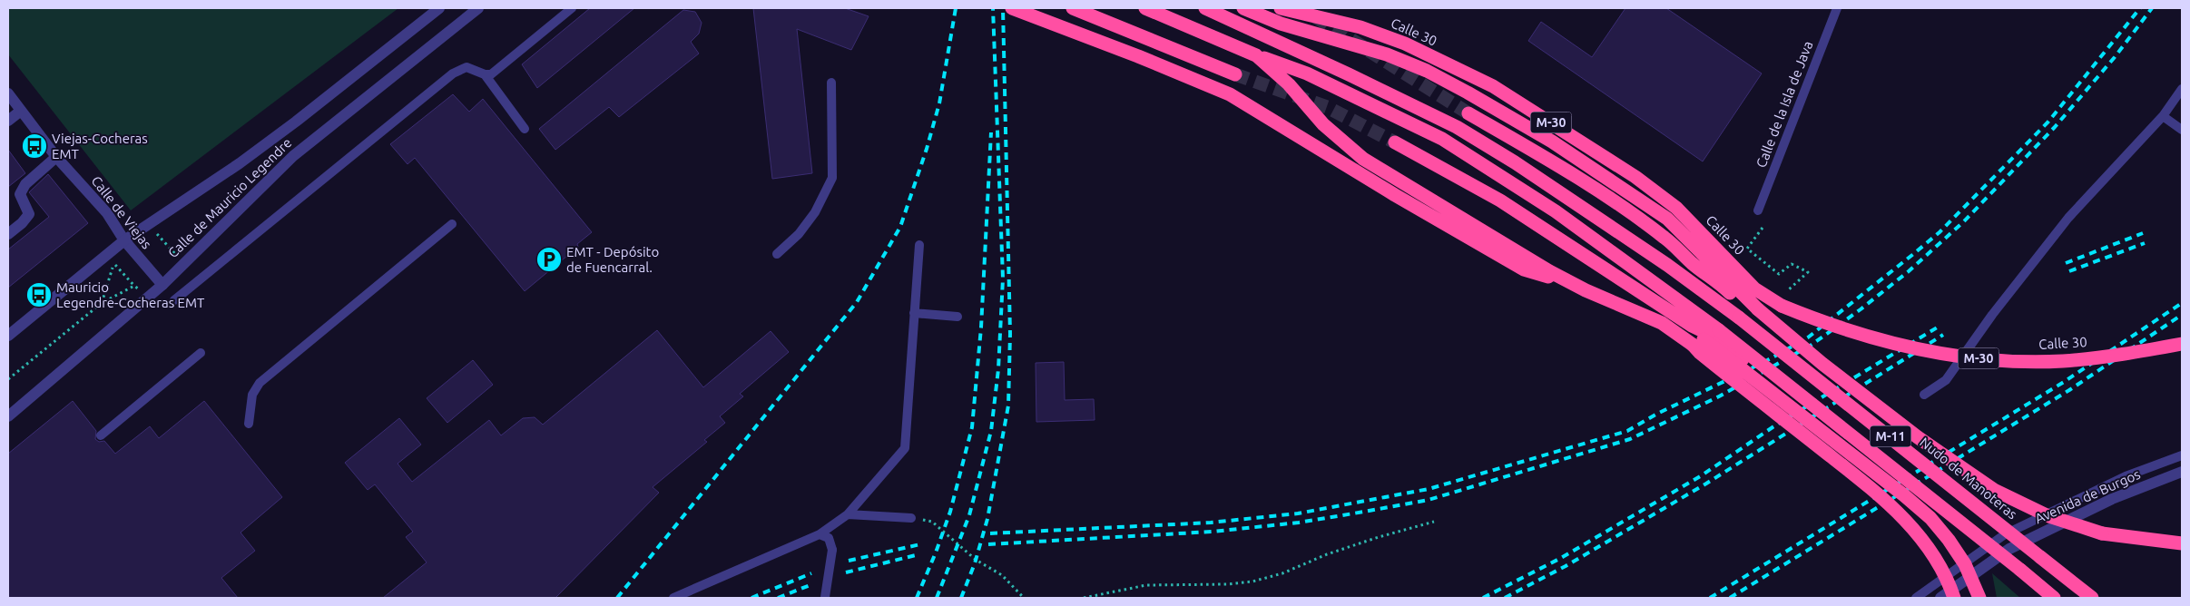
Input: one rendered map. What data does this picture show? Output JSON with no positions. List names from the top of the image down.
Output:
{
  "streets": {
    "highway": [
      "Calle 30",
      "M-30",
      "M-11",
      "Nudo de Manoteras"
    ],
    "street": ["Calle de Mauricio Legendre", "Calle de Viejas", "Avenida de Burgos"],
    "lane": ["Calle de la Isla de Java"]
  },
  "crossings": [
    ["Calle de Mauricio Legendre", "Calle de Viejas"]
  ],
  "places": {
    "bus stop": ["Viejas-Cocheras EMT", "Mauricio Legendre-Cocheras EMT"],
    "parking": ["EMT - Depósito de Fuencarral."]
  }
}
